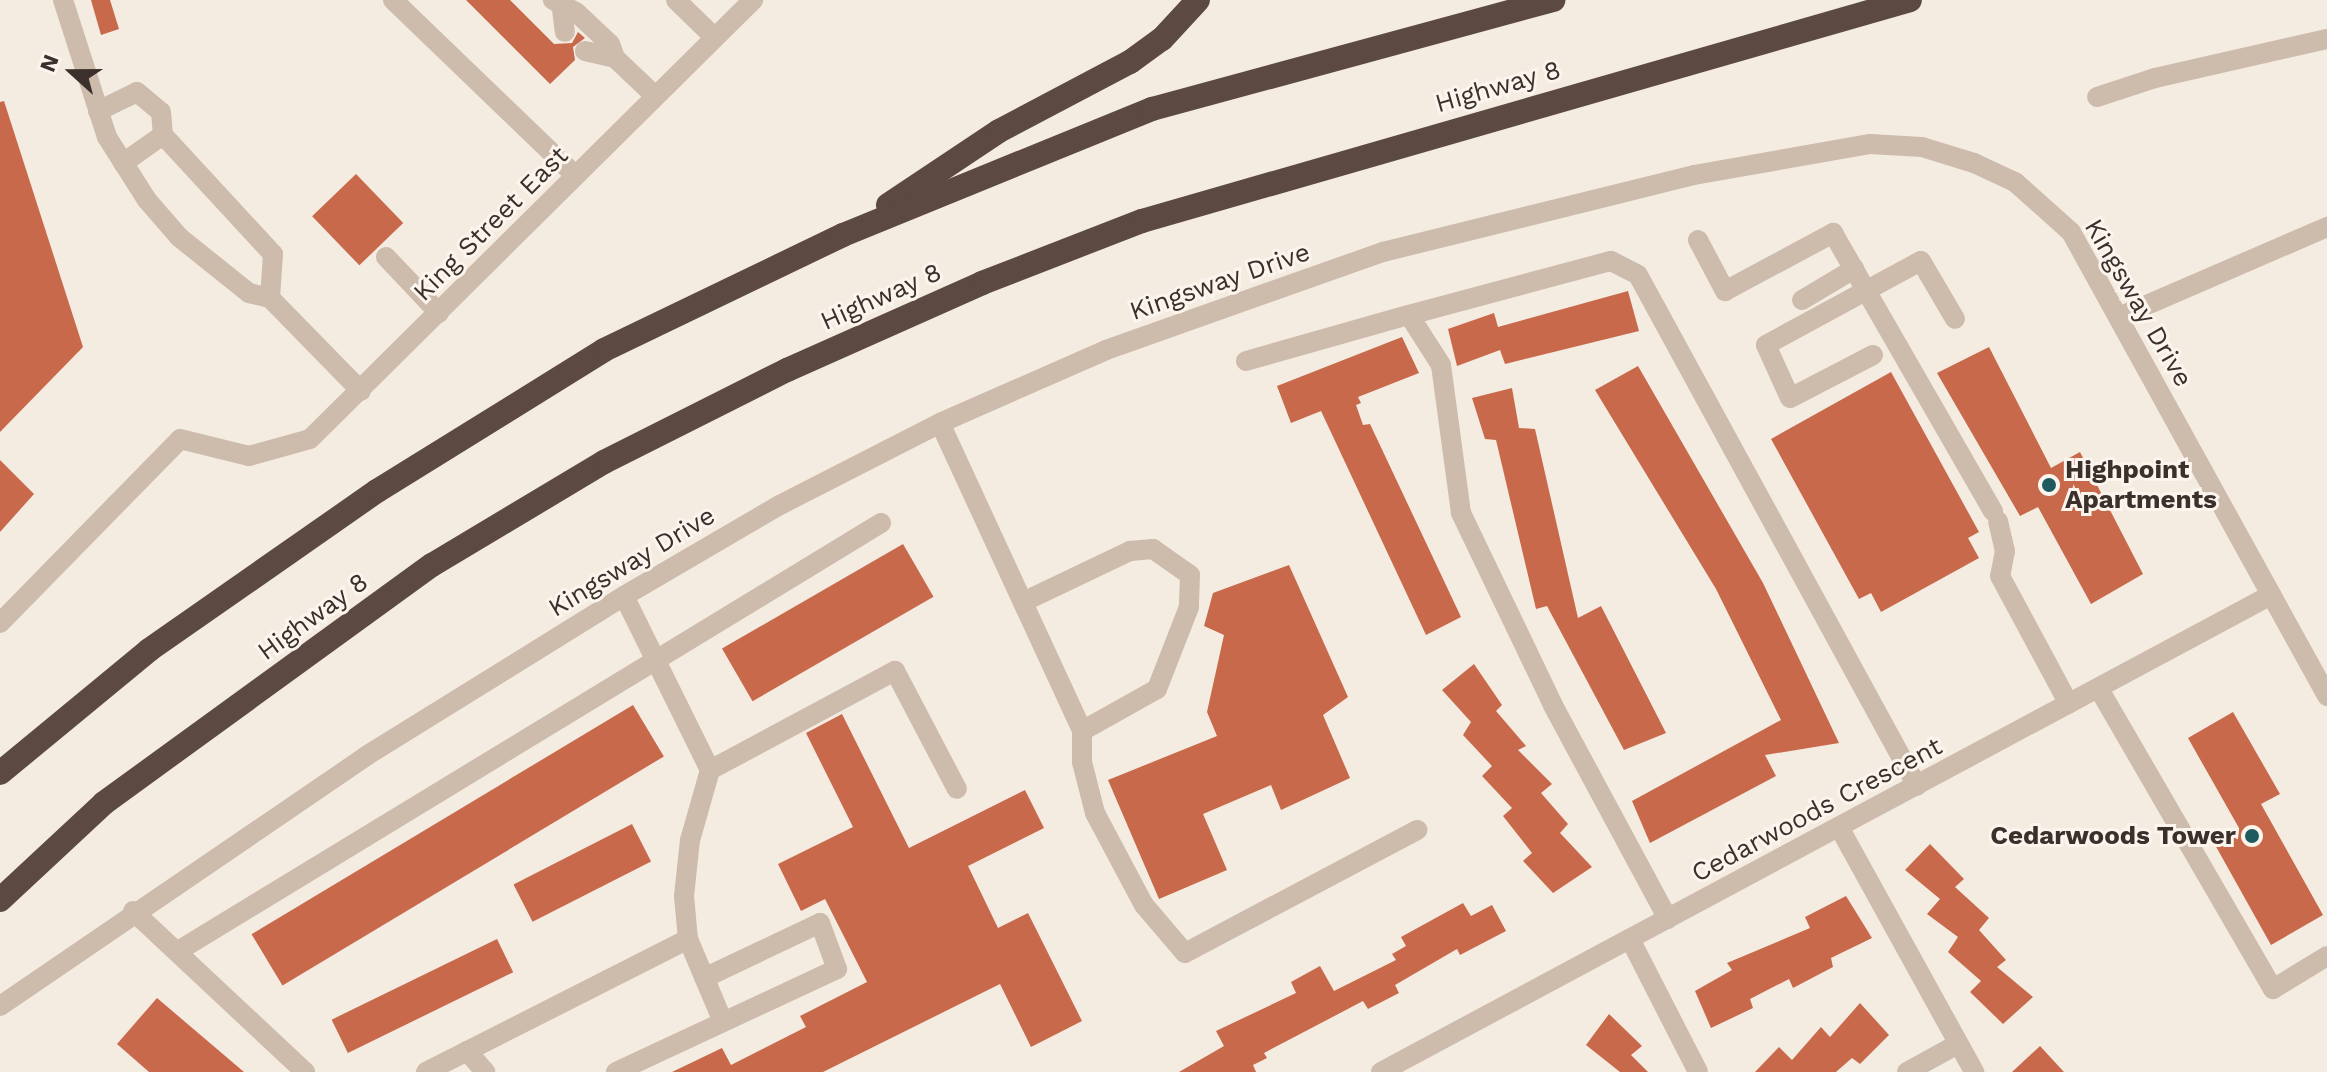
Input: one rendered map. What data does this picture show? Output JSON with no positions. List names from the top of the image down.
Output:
{
  "streets": {
    "highway": ["Highway 8"],
    "street": ["King Street East", "Kingsway Drive", "Cedarwoods Crescent"]
  },
  "crossings": [
    ["Kingsway Drive", "Cedarwoods Crescent"]
  ],
  "places": ["Highpoint Apartments", "Cedarwoods Tower"],
  "north": "left"
}
